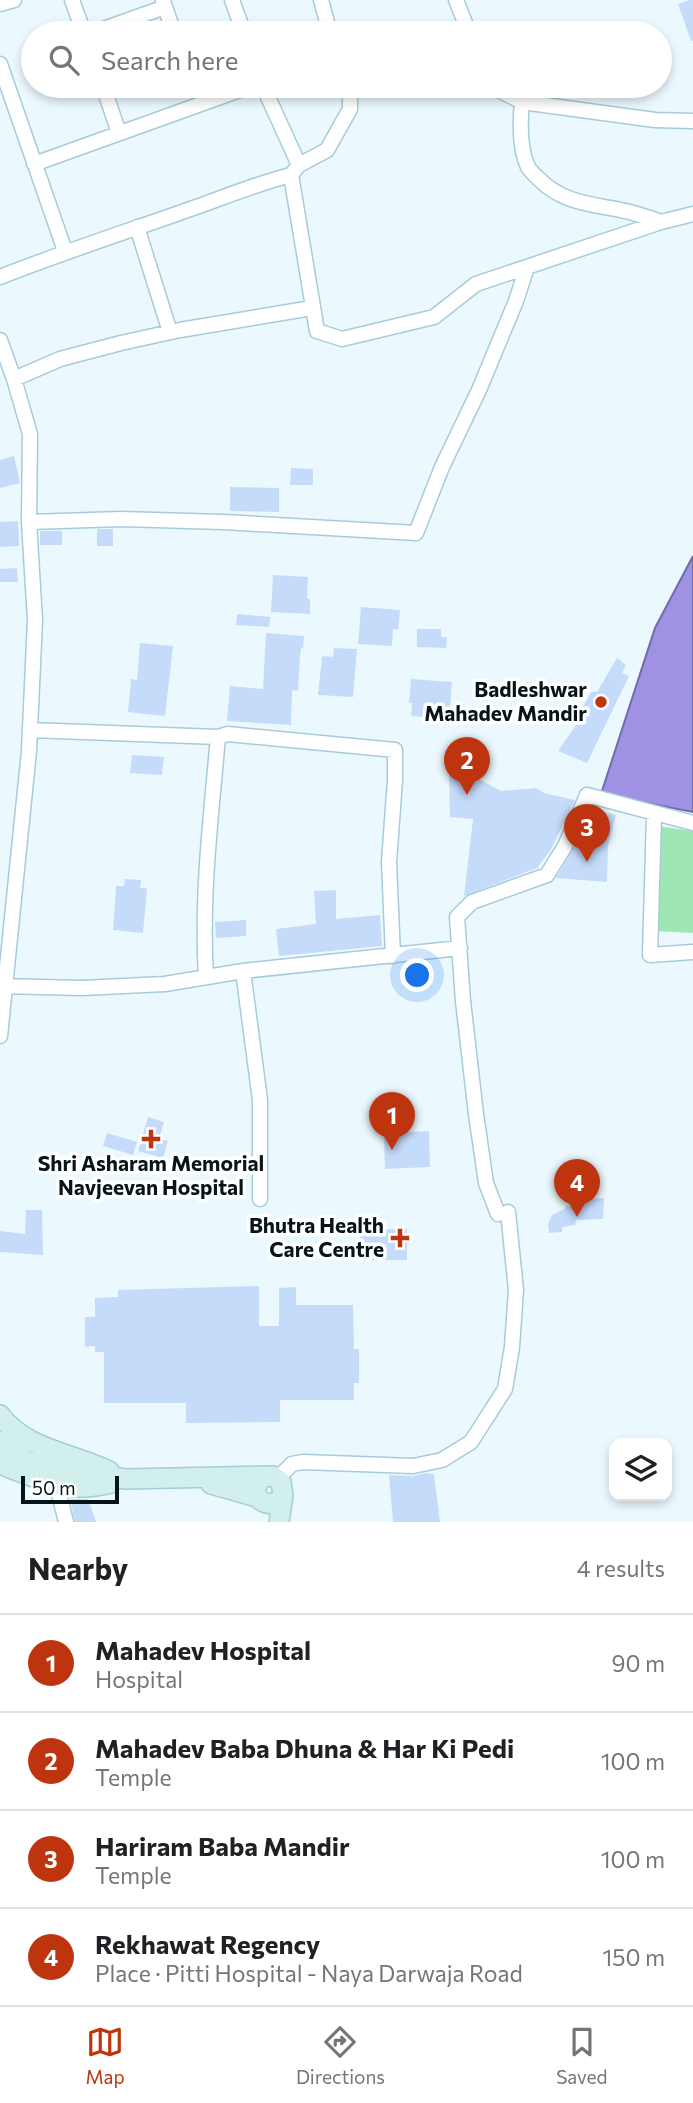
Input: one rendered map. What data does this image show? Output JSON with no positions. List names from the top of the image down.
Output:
{
  "places": {
    "other": ["Badleshwar Mahadev Mandir"],
    "health": ["Shri Asharam Memorial Navjeevan Hospital", "Bhutra Health Care Centre"]
  },
  "scale_bar": "50 m",
  "page": {
    "search": "Search here",
    "pins": [
      "2",
      "3",
      "1",
      "4"
    ],
    "scale": "50 m",
    "heading": ["Nearby", "4 results"],
    "list": [
      {
        "mark": "1",
        "name": "Mahadev Hospital",
        "note": "Hospital",
        "value": "90 m"
      },
      {
        "mark": "2",
        "name": "Mahadev Baba Dhuna & Har Ki Pedi",
        "note": "Temple",
        "value": "100 m"
      },
      {
        "mark": "3",
        "name": "Hariram Baba Mandir",
        "note": "Temple",
        "value": "100 m"
      },
      {
        "mark": "4",
        "name": "Rekhawat Regency",
        "note": "Place · Pitti Hospital - Naya Darwaja Road",
        "value": "150 m"
      }
    ],
    "nav": ["Map", "Directions", "Saved"]
  }
}
